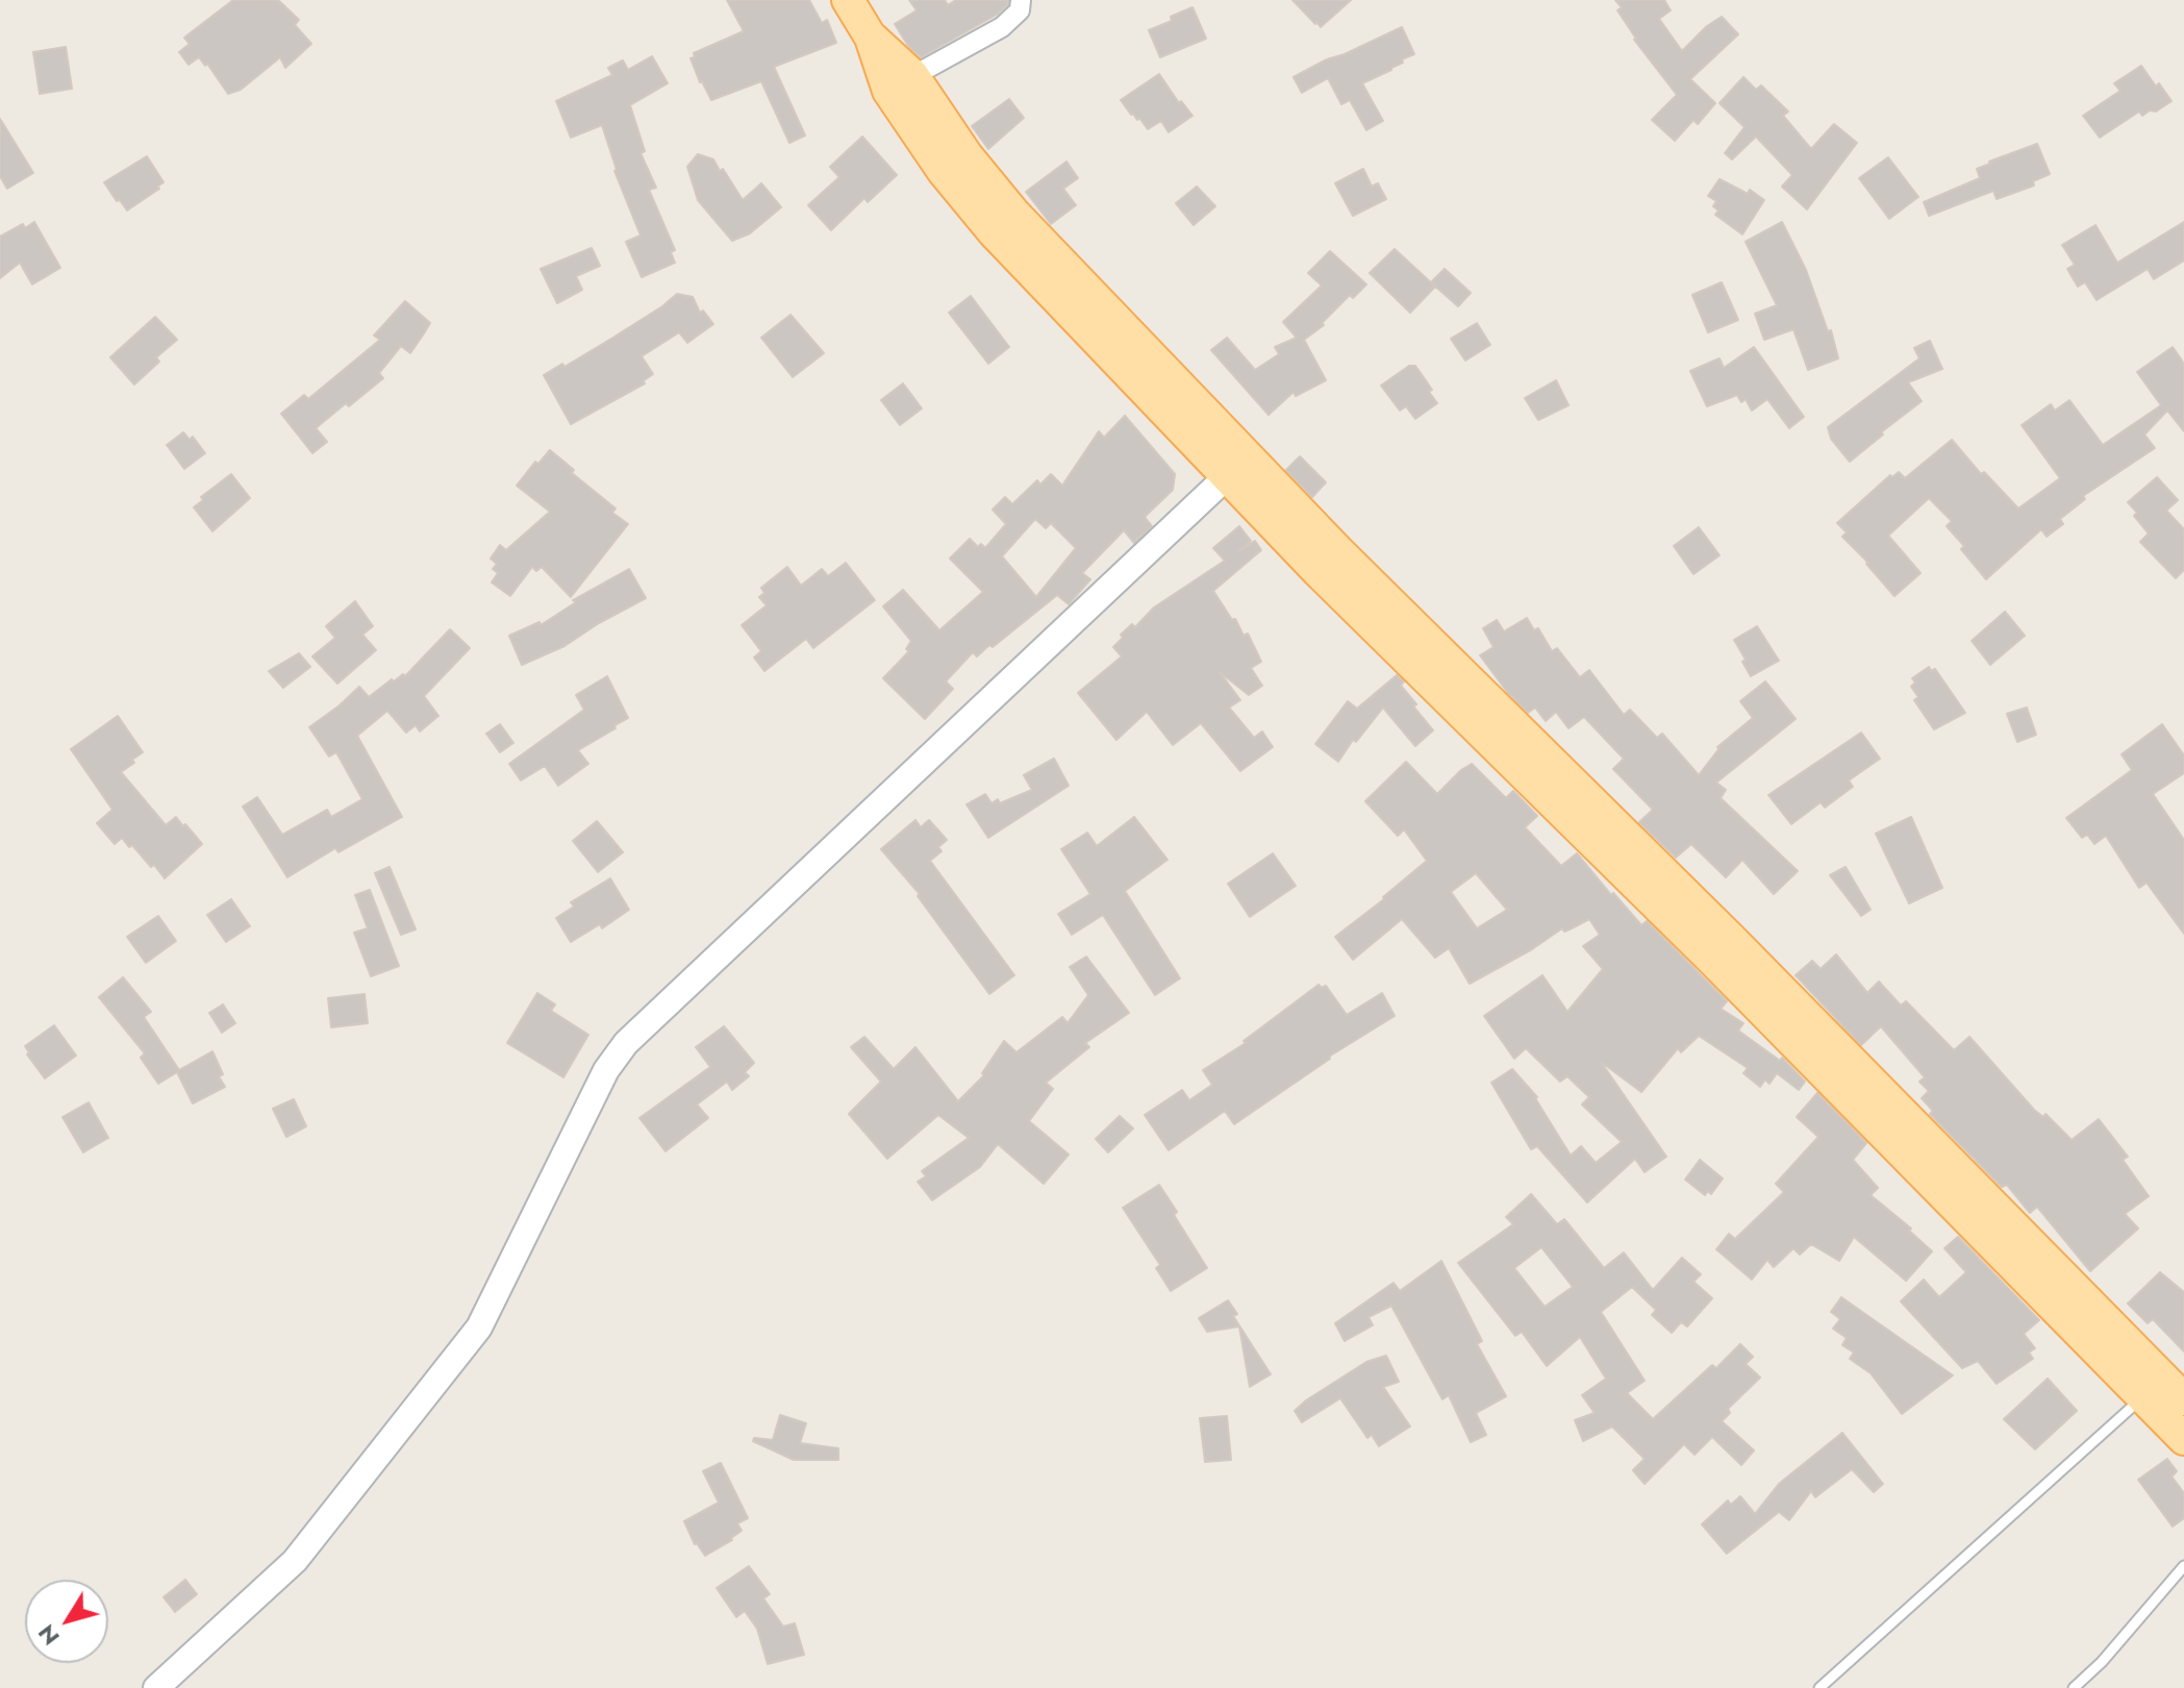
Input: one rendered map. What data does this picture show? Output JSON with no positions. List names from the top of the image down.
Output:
{
  "north": "bottom left"
}
